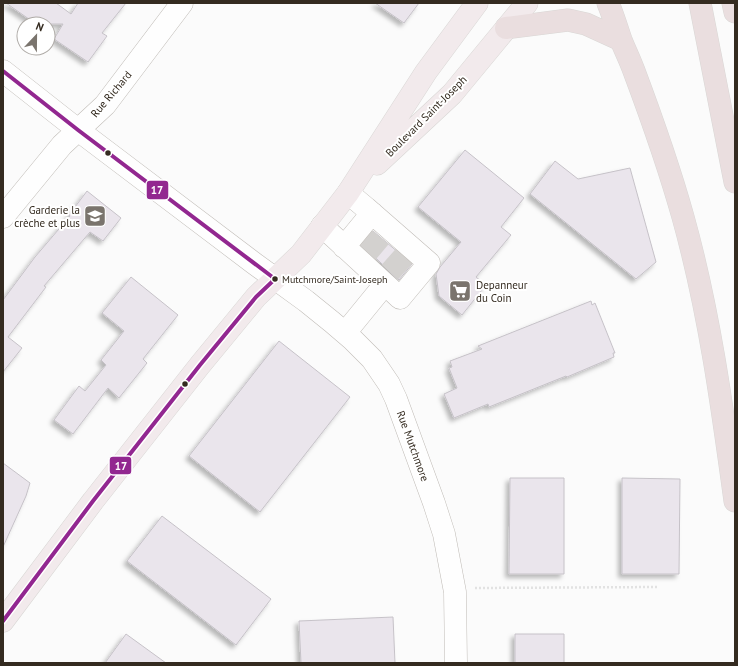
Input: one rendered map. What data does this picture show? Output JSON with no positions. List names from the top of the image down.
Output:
{
  "streets": {
    "main road": ["Boulevard Saint-Joseph"],
    "street": ["Rue Richard", "Rue Mutchmore"]
  },
  "crossings": [
    ["Rue Richard", "Rue Mutchmore"],
    ["Boulevard Saint-Joseph", "Rue Mutchmore"]
  ],
  "places": {
    "school or university": ["Garderie la crèche et plus"],
    "other": ["Mutchmore/Saint-Joseph"],
    "supermarket": ["Depanneur du Coin"]
  },
  "lines": ["transit line 17"],
  "north": "top"
}
